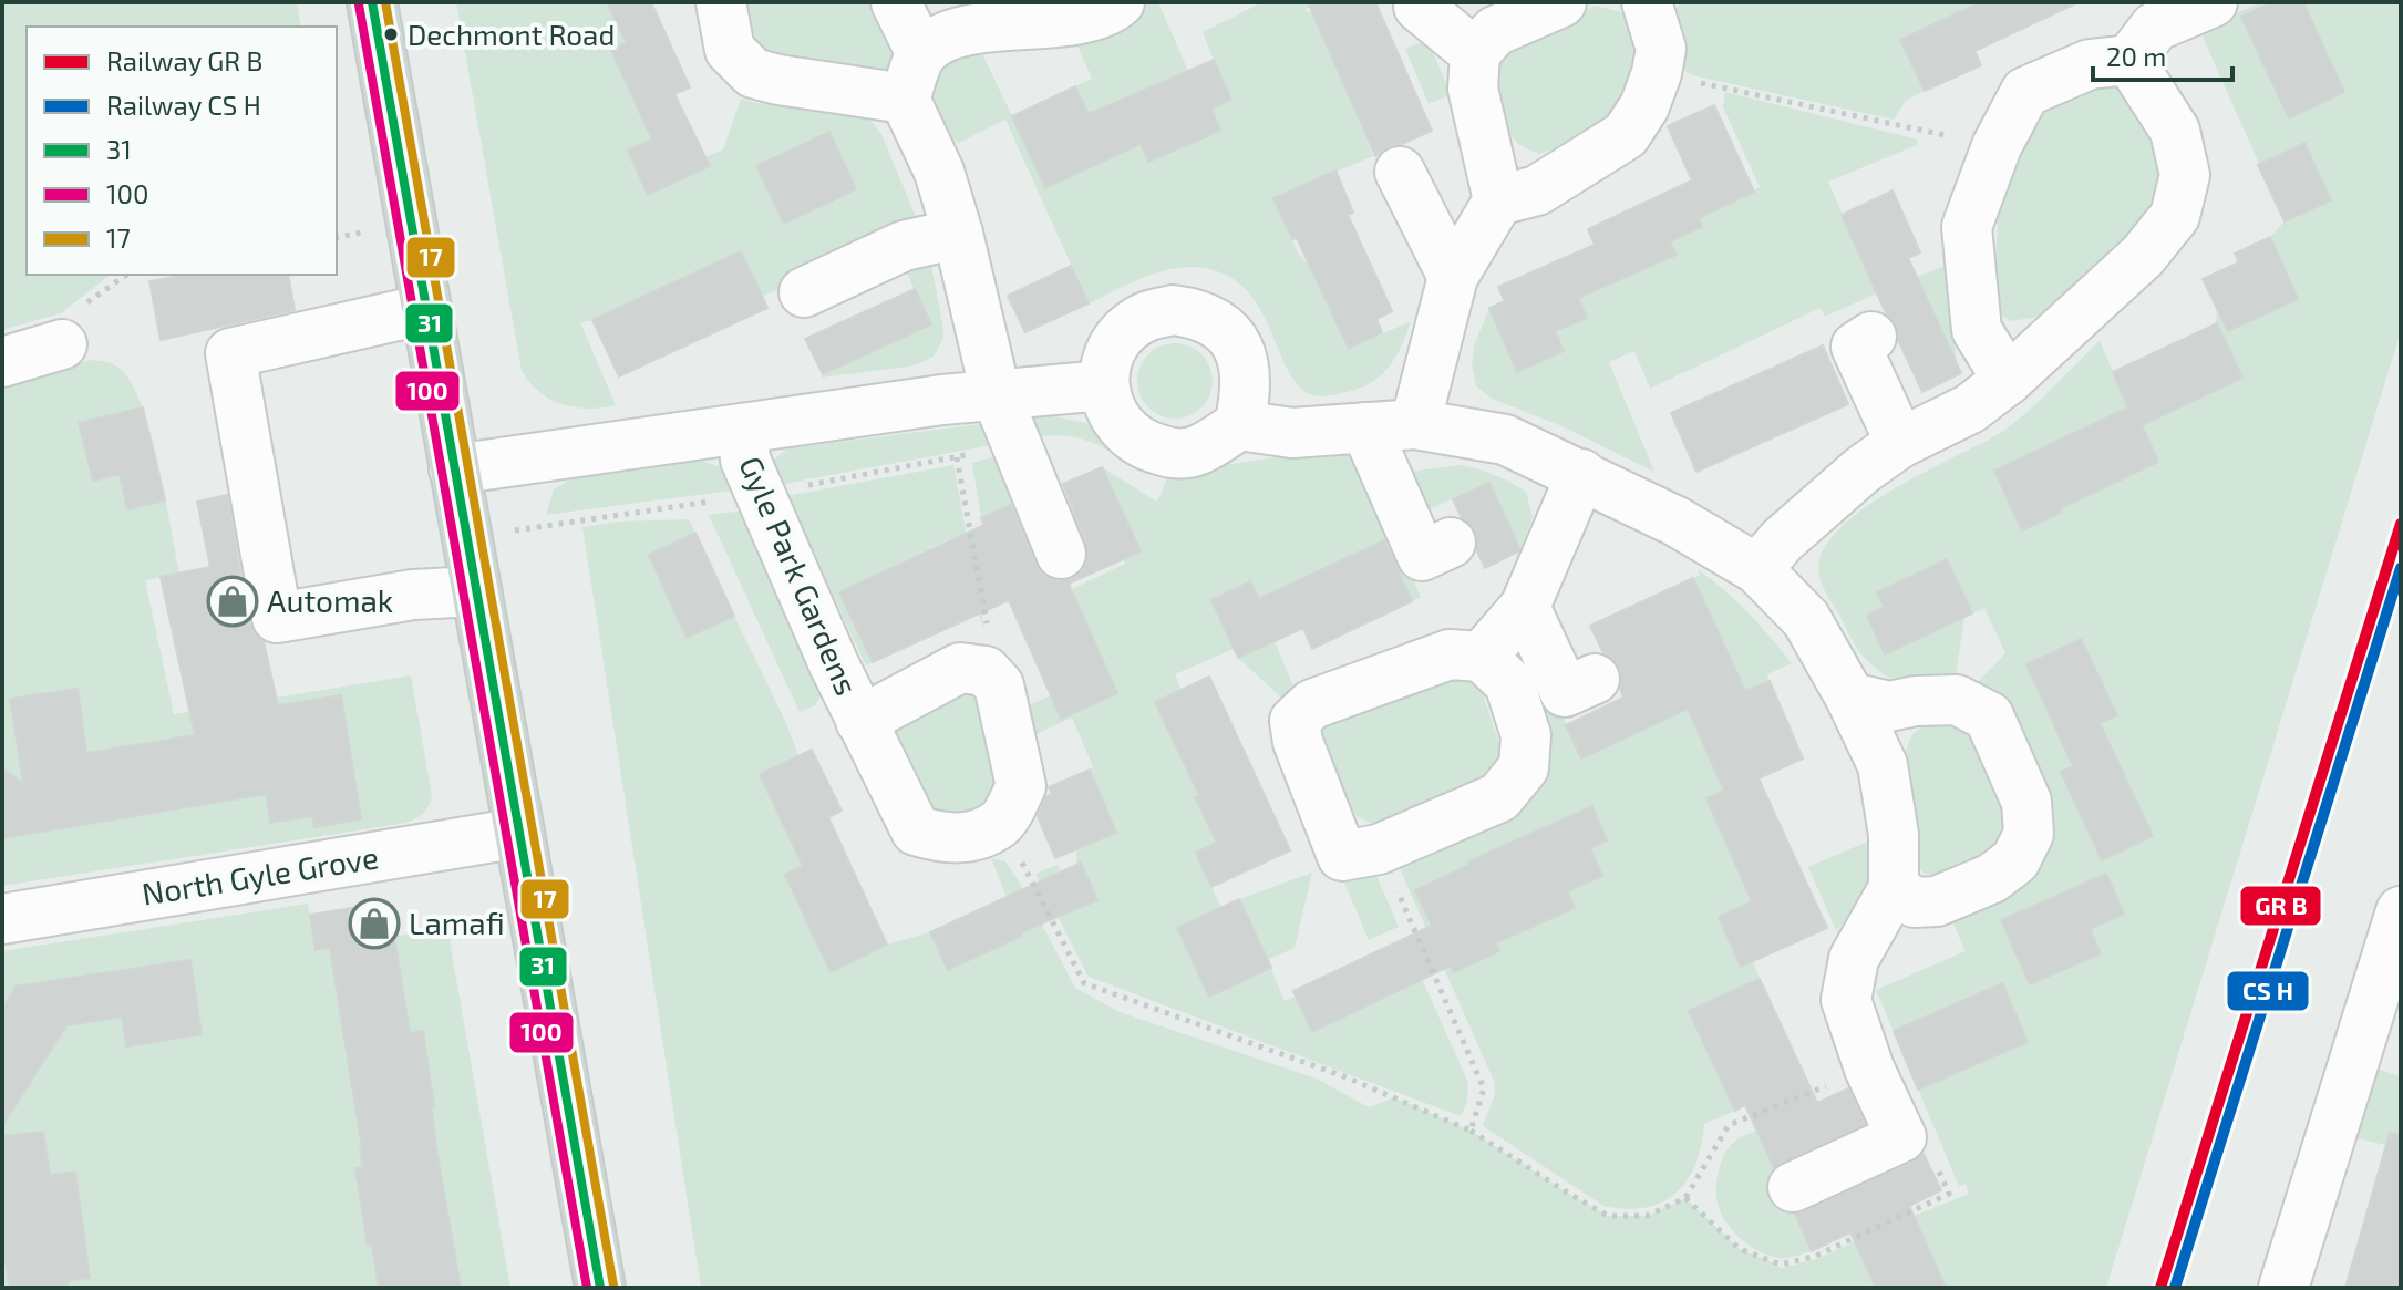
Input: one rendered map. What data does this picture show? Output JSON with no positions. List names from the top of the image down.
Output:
{
  "streets": {
    "street": ["Gyle Park Gardens", "North Gyle Grove"]
  },
  "places": {
    "other": ["Dechmont Road"],
    "shop": ["Automak", "Lamafi"]
  },
  "lines": ["transit line 31", "transit line 17", "transit line 100"],
  "legend": [
    "Railway GR B",
    "Railway CS H",
    "31",
    "100",
    "17"
  ],
  "scale_bar": "20 m"
}
